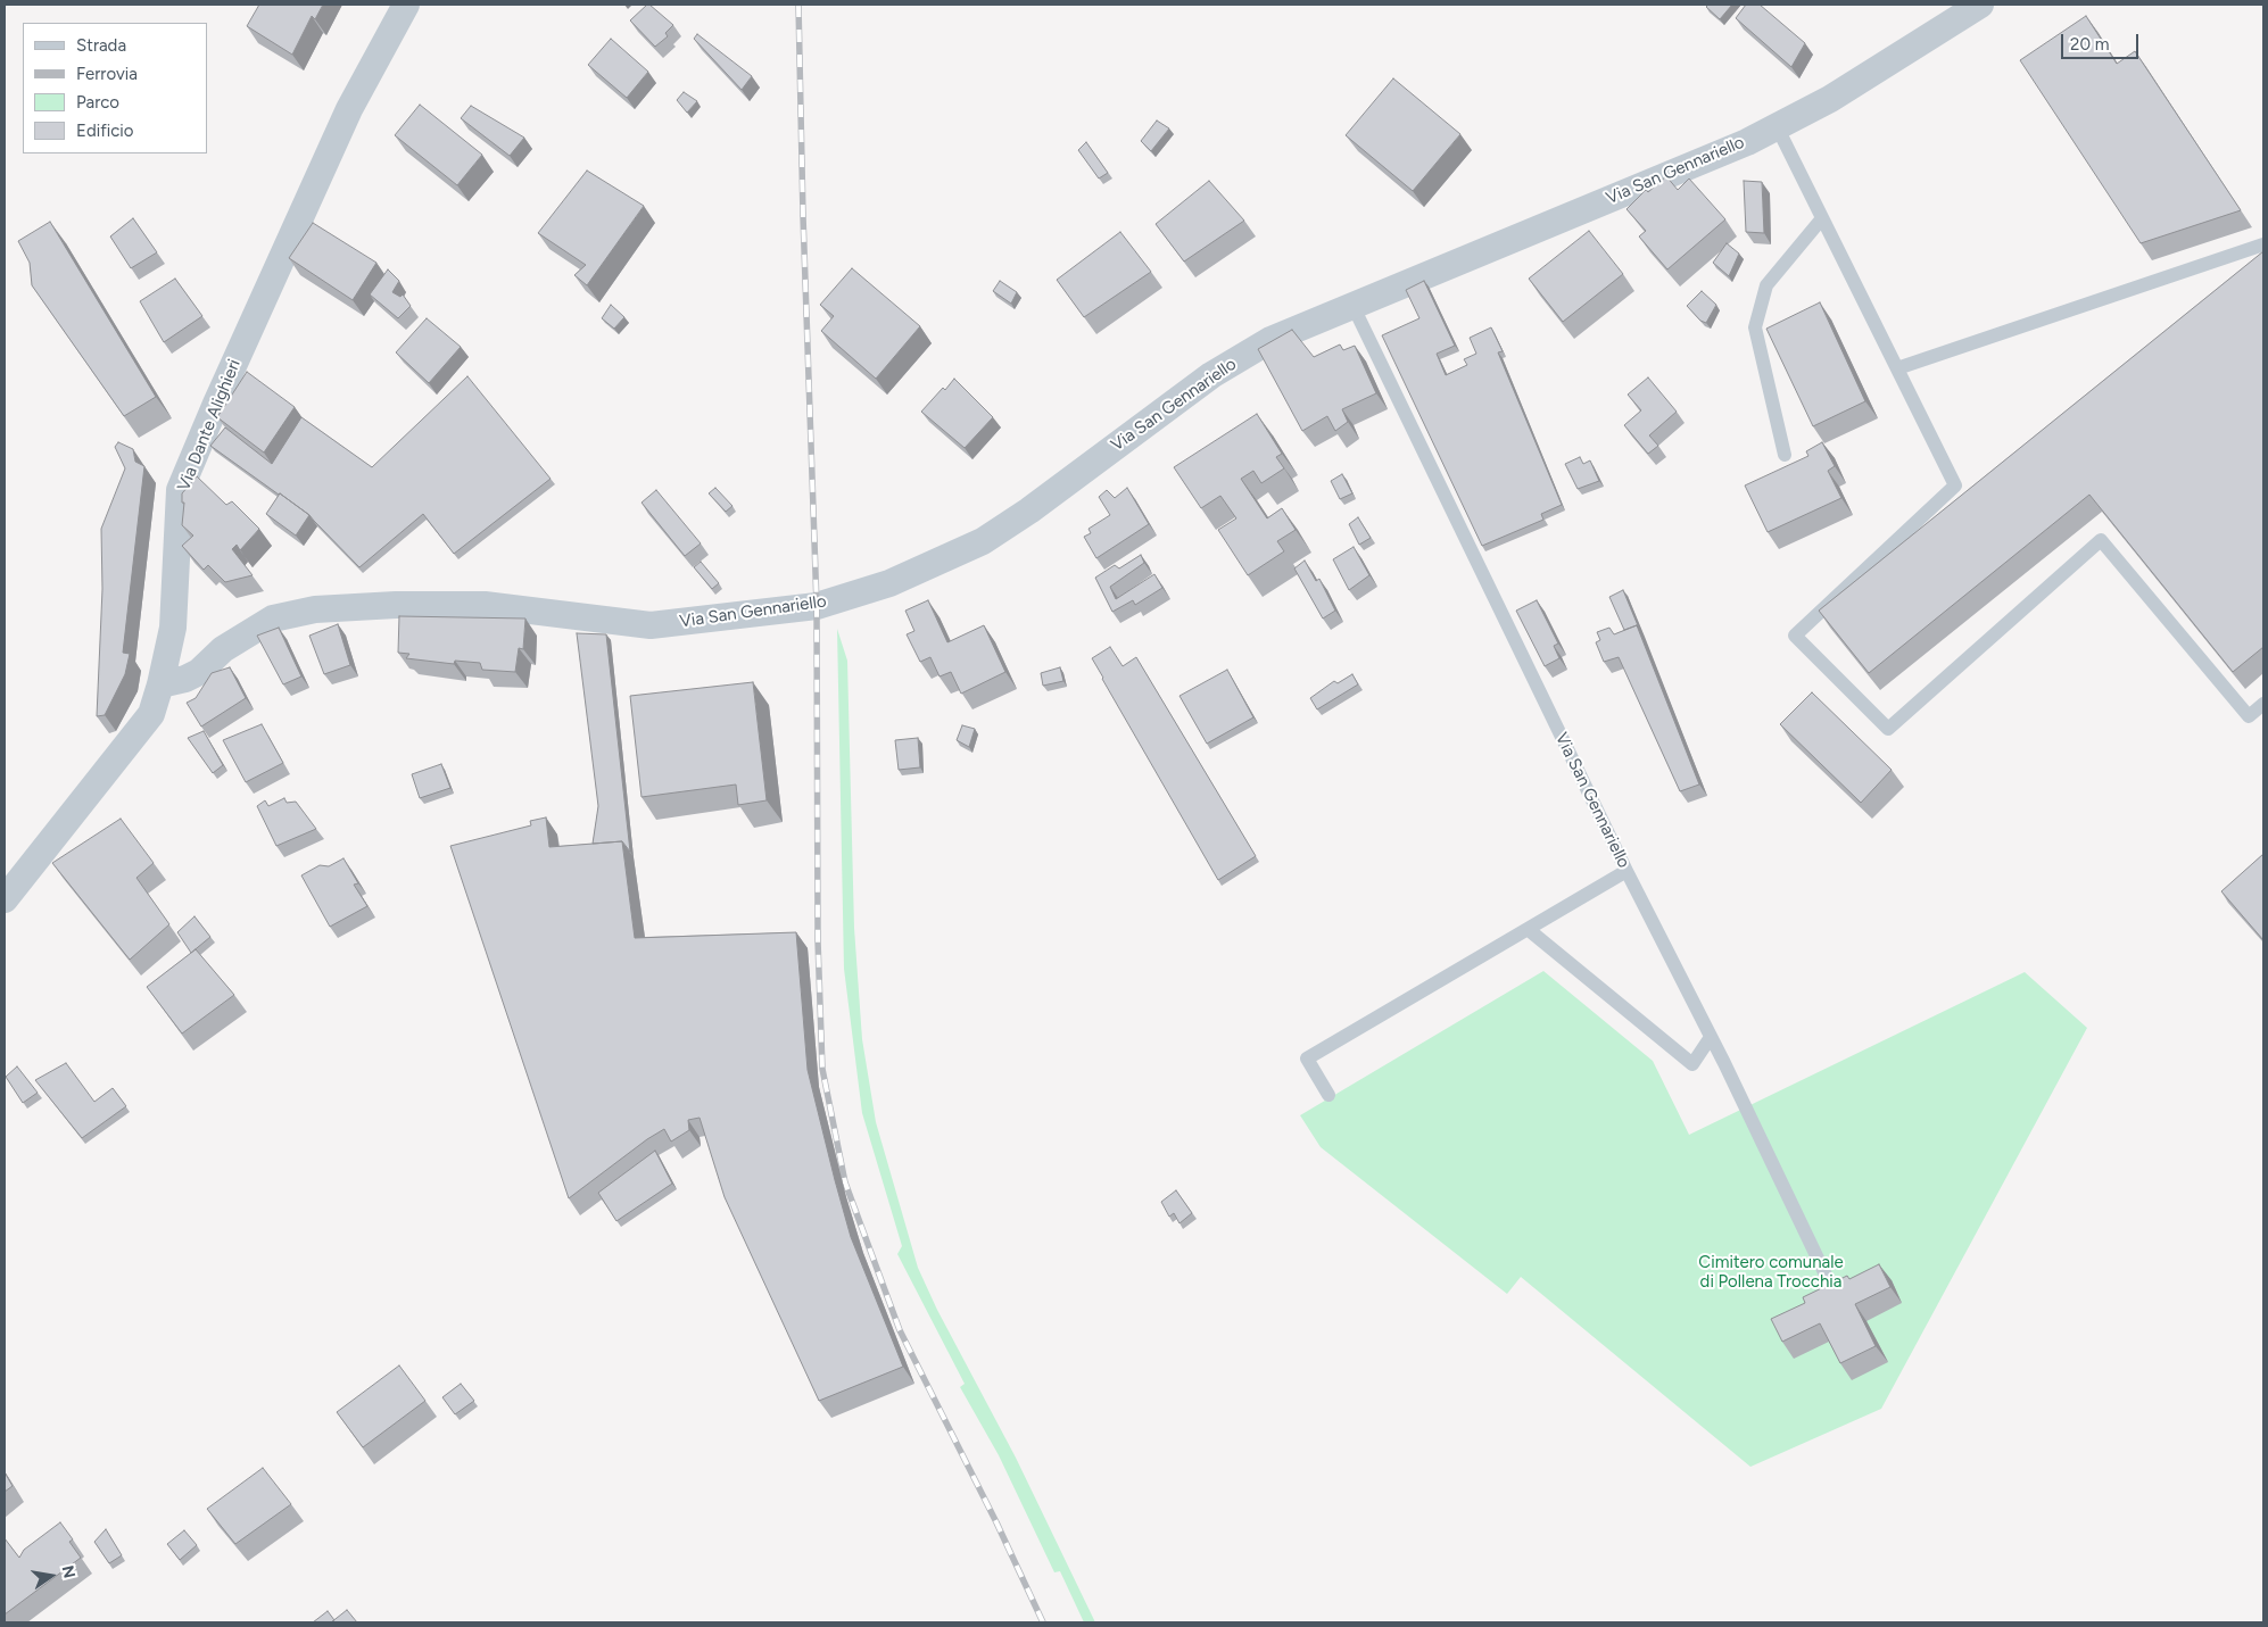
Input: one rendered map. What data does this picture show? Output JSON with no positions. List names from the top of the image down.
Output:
{
  "streets": {
    "street": ["Via San Gennariello", "Via Dante Alighieri"]
  },
  "crossings": [
    ["Via San Gennariello", "Via Dante Alighieri"]
  ],
  "parks": ["Cimitero comunale di Pollena Trocchia"],
  "legend": [
    "Strada",
    "Ferrovia",
    "Parco",
    "Edificio"
  ],
  "scale_bar": "20 m",
  "north": "right"
}
